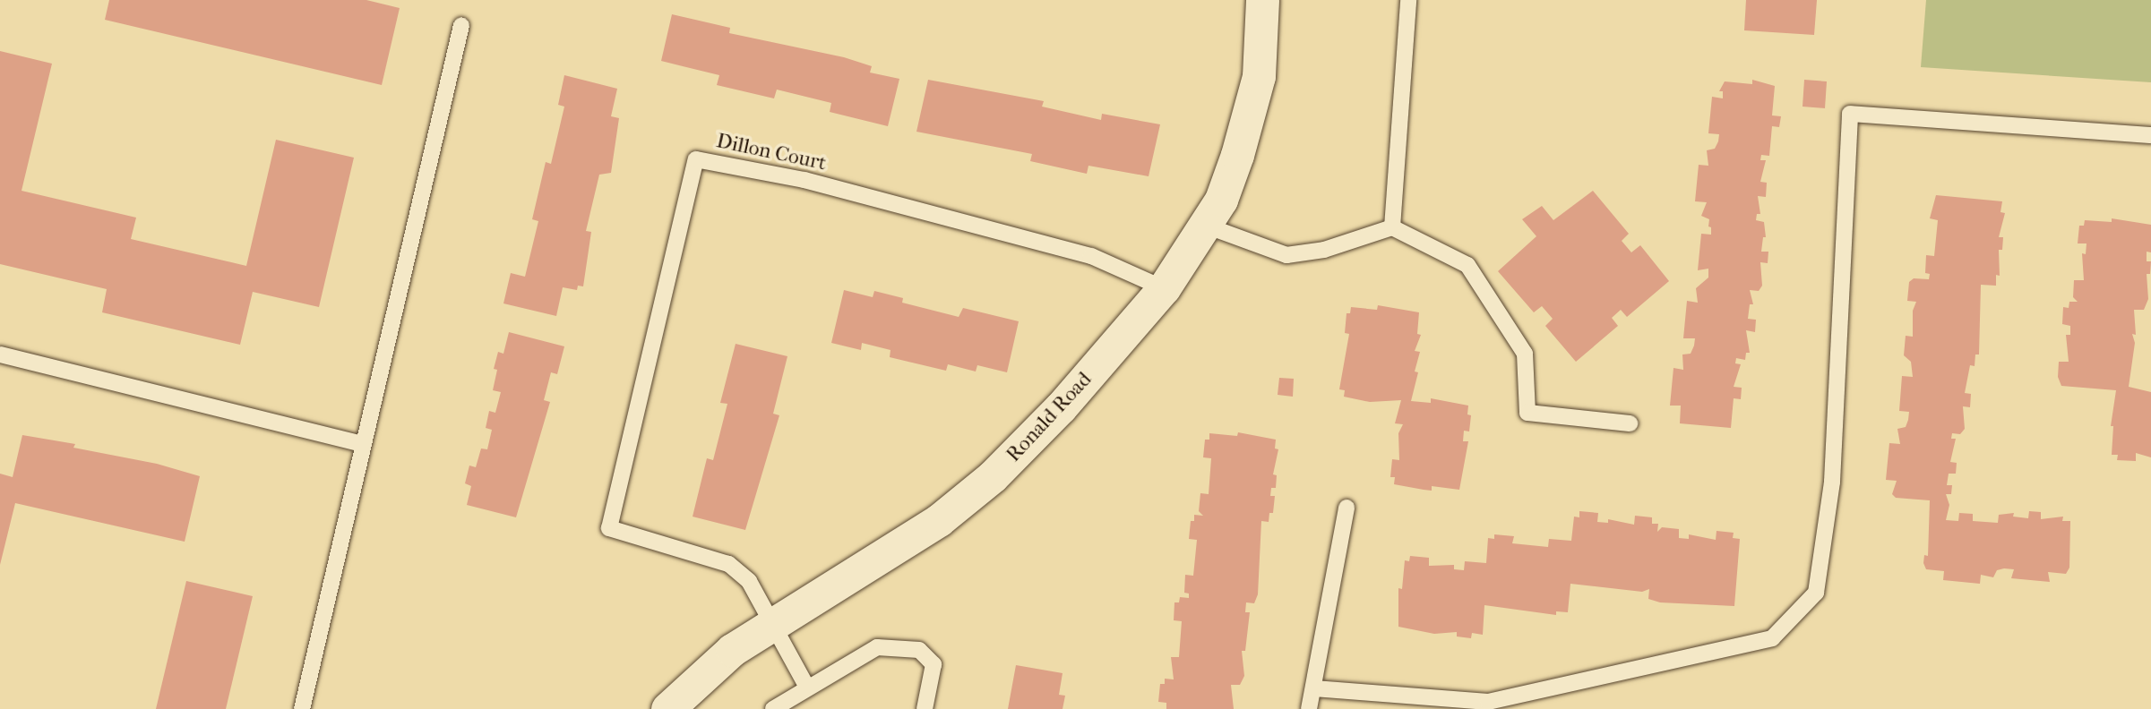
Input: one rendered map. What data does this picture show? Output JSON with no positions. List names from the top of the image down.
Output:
{
  "streets": {
    "street": ["Ronald Road"],
    "lane": ["Dillon Court"]
  },
  "crossings": [
    ["Dillon Court", "Ronald Road"]
  ]
}
